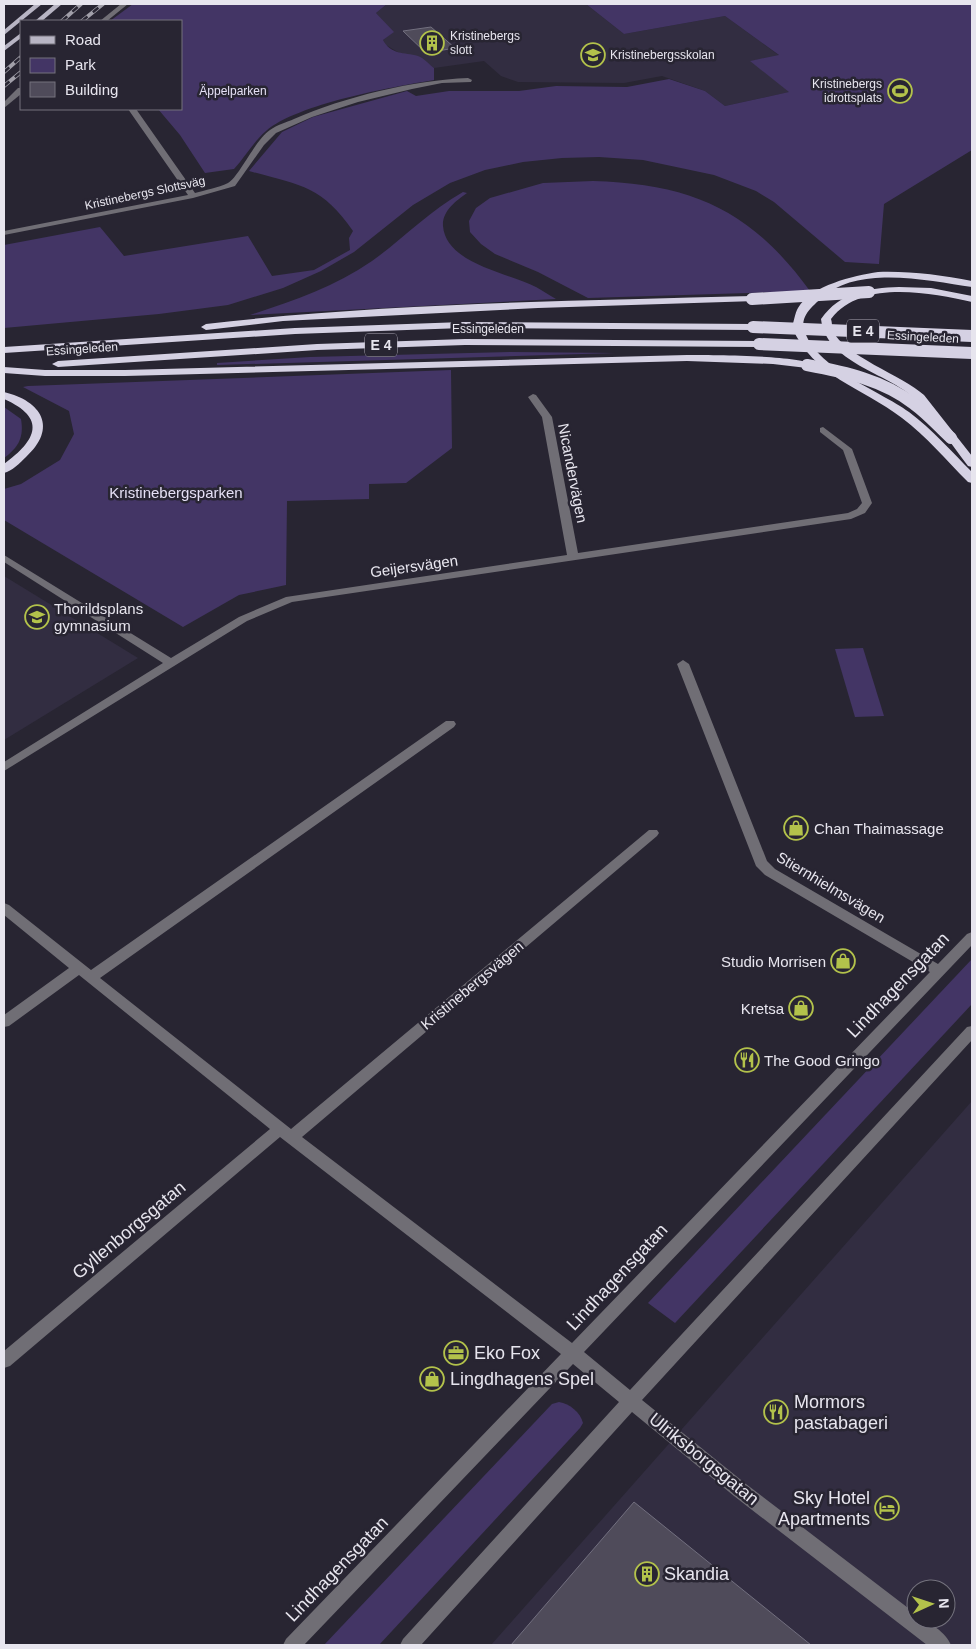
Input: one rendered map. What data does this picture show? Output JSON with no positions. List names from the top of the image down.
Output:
{
  "streets": {
    "highway": ["Essingeleden", "E 4"],
    "street": [
      "Kristinebergs Slottsväg",
      "Nicandervägen",
      "Geijersvägen",
      "Stiernhielmsvägen",
      "Kristinebergsvägen",
      "Lindhagensgatan",
      "Gyllenborgsgatan",
      "Ulriksborgsgatan"
    ]
  },
  "crossings": [
    ["Nicandervägen", "Geijersvägen"],
    ["Stiernhielmsvägen", "Lindhagensgatan"],
    ["Kristinebergsvägen", "Gyllenborgsgatan"],
    ["Lindhagensgatan", "Ulriksborgsgatan"]
  ],
  "parks": ["Äppelparken", "Kristinebergsparken"],
  "places": {
    "building": ["Kristinebergs slott", "Skandia"],
    "school or university": ["Kristinebergsskolan", "Thorildsplans gymnasium"],
    "sports": ["Kristinebergs idrottsplats"],
    "shop": [
      "Chan Thaimassage",
      "Studio Morrisen",
      "Kretsa",
      "Lingdhagens Spel"
    ],
    "restaurant": ["The Good Gringo", "Mormors pastabageri"],
    "office": ["Eko Fox"],
    "hotel": ["Sky Hotel Apartments"]
  },
  "legend": ["Road", "Park", "Building"],
  "north": "right"
}
